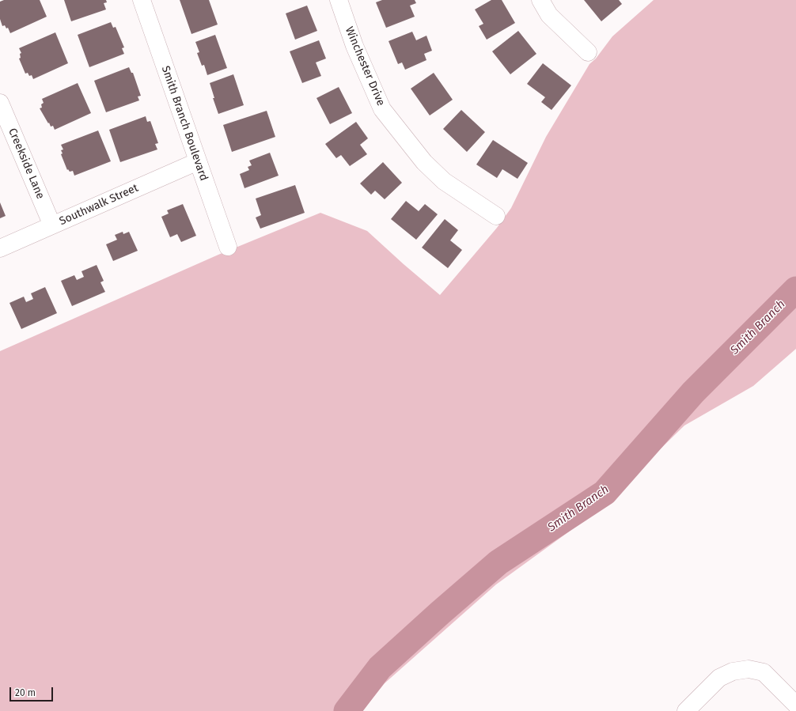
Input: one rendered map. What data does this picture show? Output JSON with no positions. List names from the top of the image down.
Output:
{
  "streets": {
    "street": [
      "Winchester Drive",
      "Smith Branch Boulevard",
      "Creekside Lane",
      "Southwalk Street"
    ]
  },
  "crossings": [
    ["Smith Branch Boulevard", "Southwalk Street"],
    ["Creekside Lane", "Southwalk Street"]
  ],
  "water": ["Smith Branch"],
  "scale_bar": "20 m"
}
